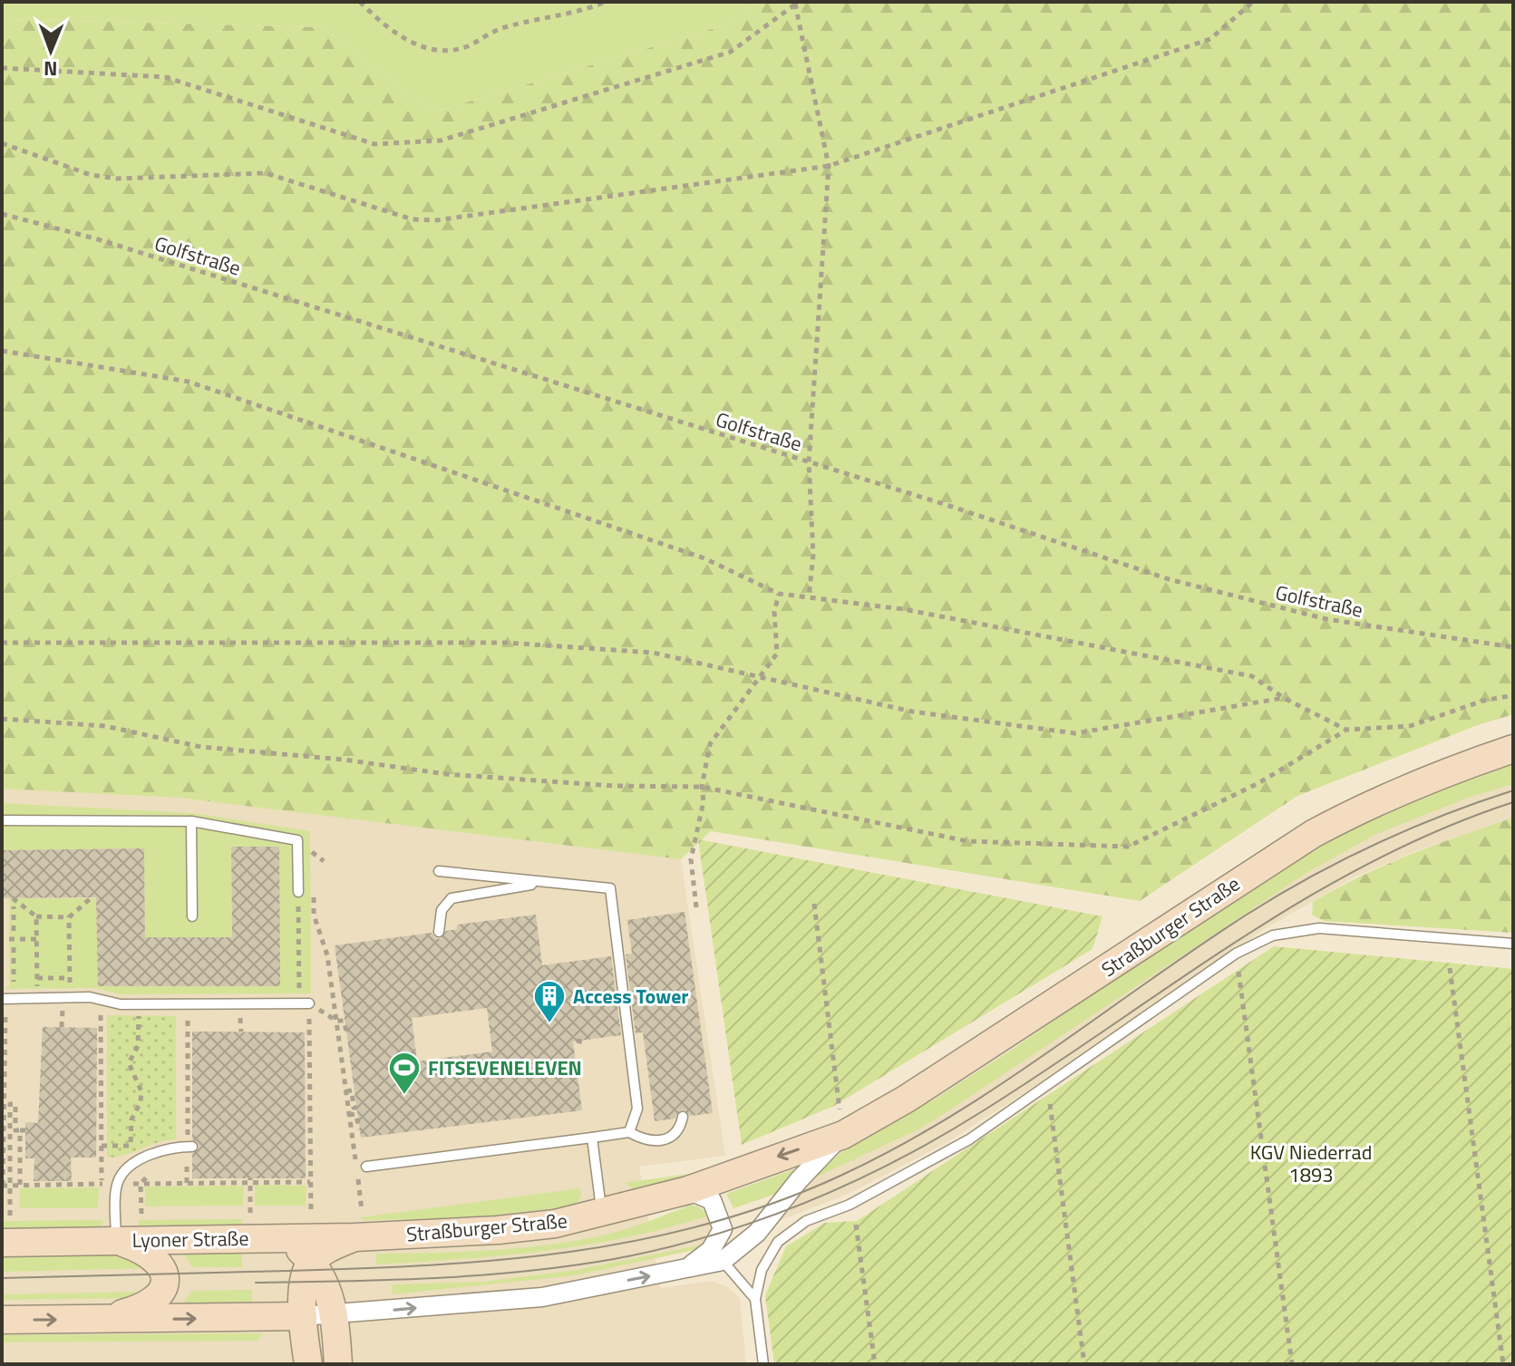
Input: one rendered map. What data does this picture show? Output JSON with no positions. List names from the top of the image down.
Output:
{
  "streets": {
    "main road": ["Straßburger Straße", "Lyoner Straße"],
    "path": ["Golfstraße"]
  },
  "crossings": [
    ["Straßburger Straße", "Lyoner Straße"]
  ],
  "parks": ["KGV Niederrad 1893"],
  "places": {
    "building": ["Access Tower"],
    "sports": ["FITSEVENELEVEN"]
  },
  "north": "bottom"
}
